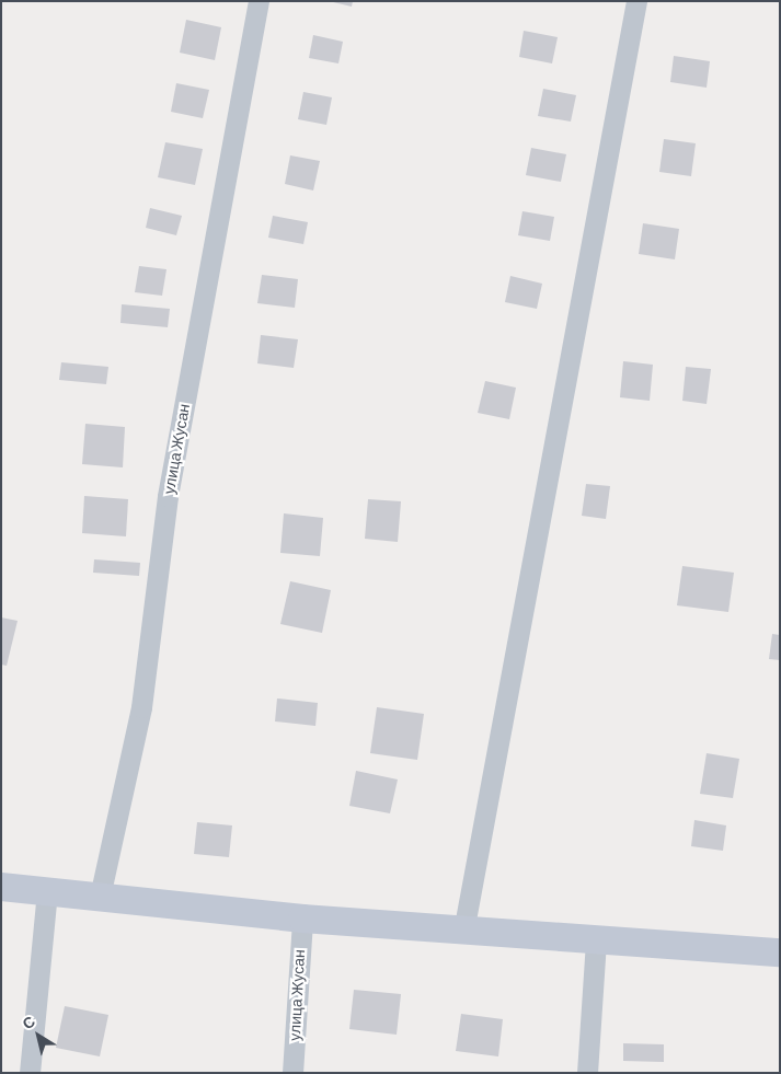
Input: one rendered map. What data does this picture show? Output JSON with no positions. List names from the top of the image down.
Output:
{
  "streets": {
    "street": ["улица Жусан"]
  },
  "north": "top left"
}
